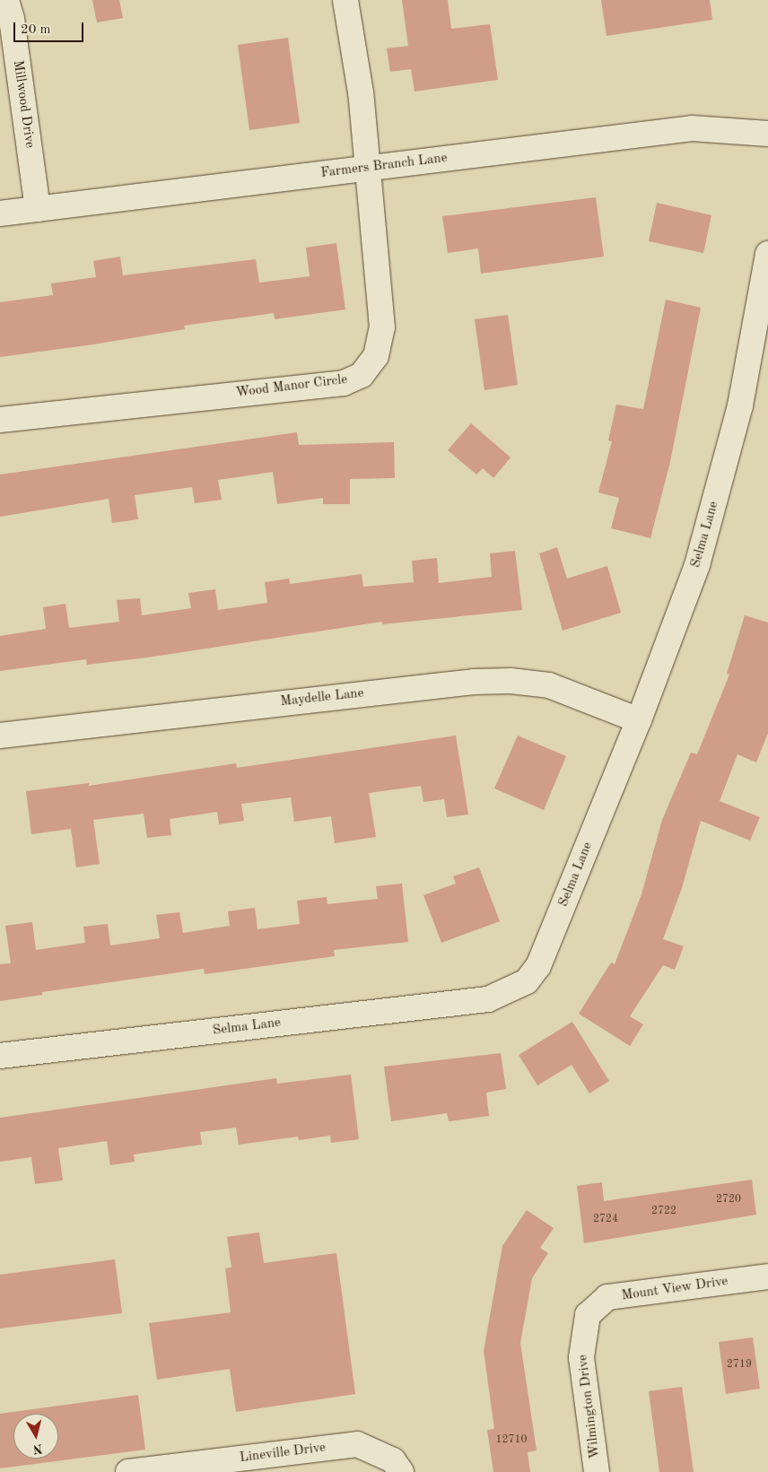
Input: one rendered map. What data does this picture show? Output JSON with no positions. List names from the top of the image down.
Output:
{
  "streets": {
    "street": [
      "Millwood Drive",
      "Farmers Branch Lane",
      "Wood Manor Circle",
      "Selma Lane",
      "Maydelle Lane",
      "Mount View Drive",
      "Wilmington Drive",
      "Lineville Drive"
    ]
  },
  "crossings": [
    ["Millwood Drive", "Farmers Branch Lane"],
    ["Farmers Branch Lane", "Wood Manor Circle"],
    ["Selma Lane", "Maydelle Lane"],
    ["Mount View Drive", "Wilmington Drive"]
  ],
  "house_numbers": [
    "2720",
    "2722",
    "2724",
    "2719",
    "12710"
  ],
  "scale_bar": "20 m",
  "north": "bottom"
}
